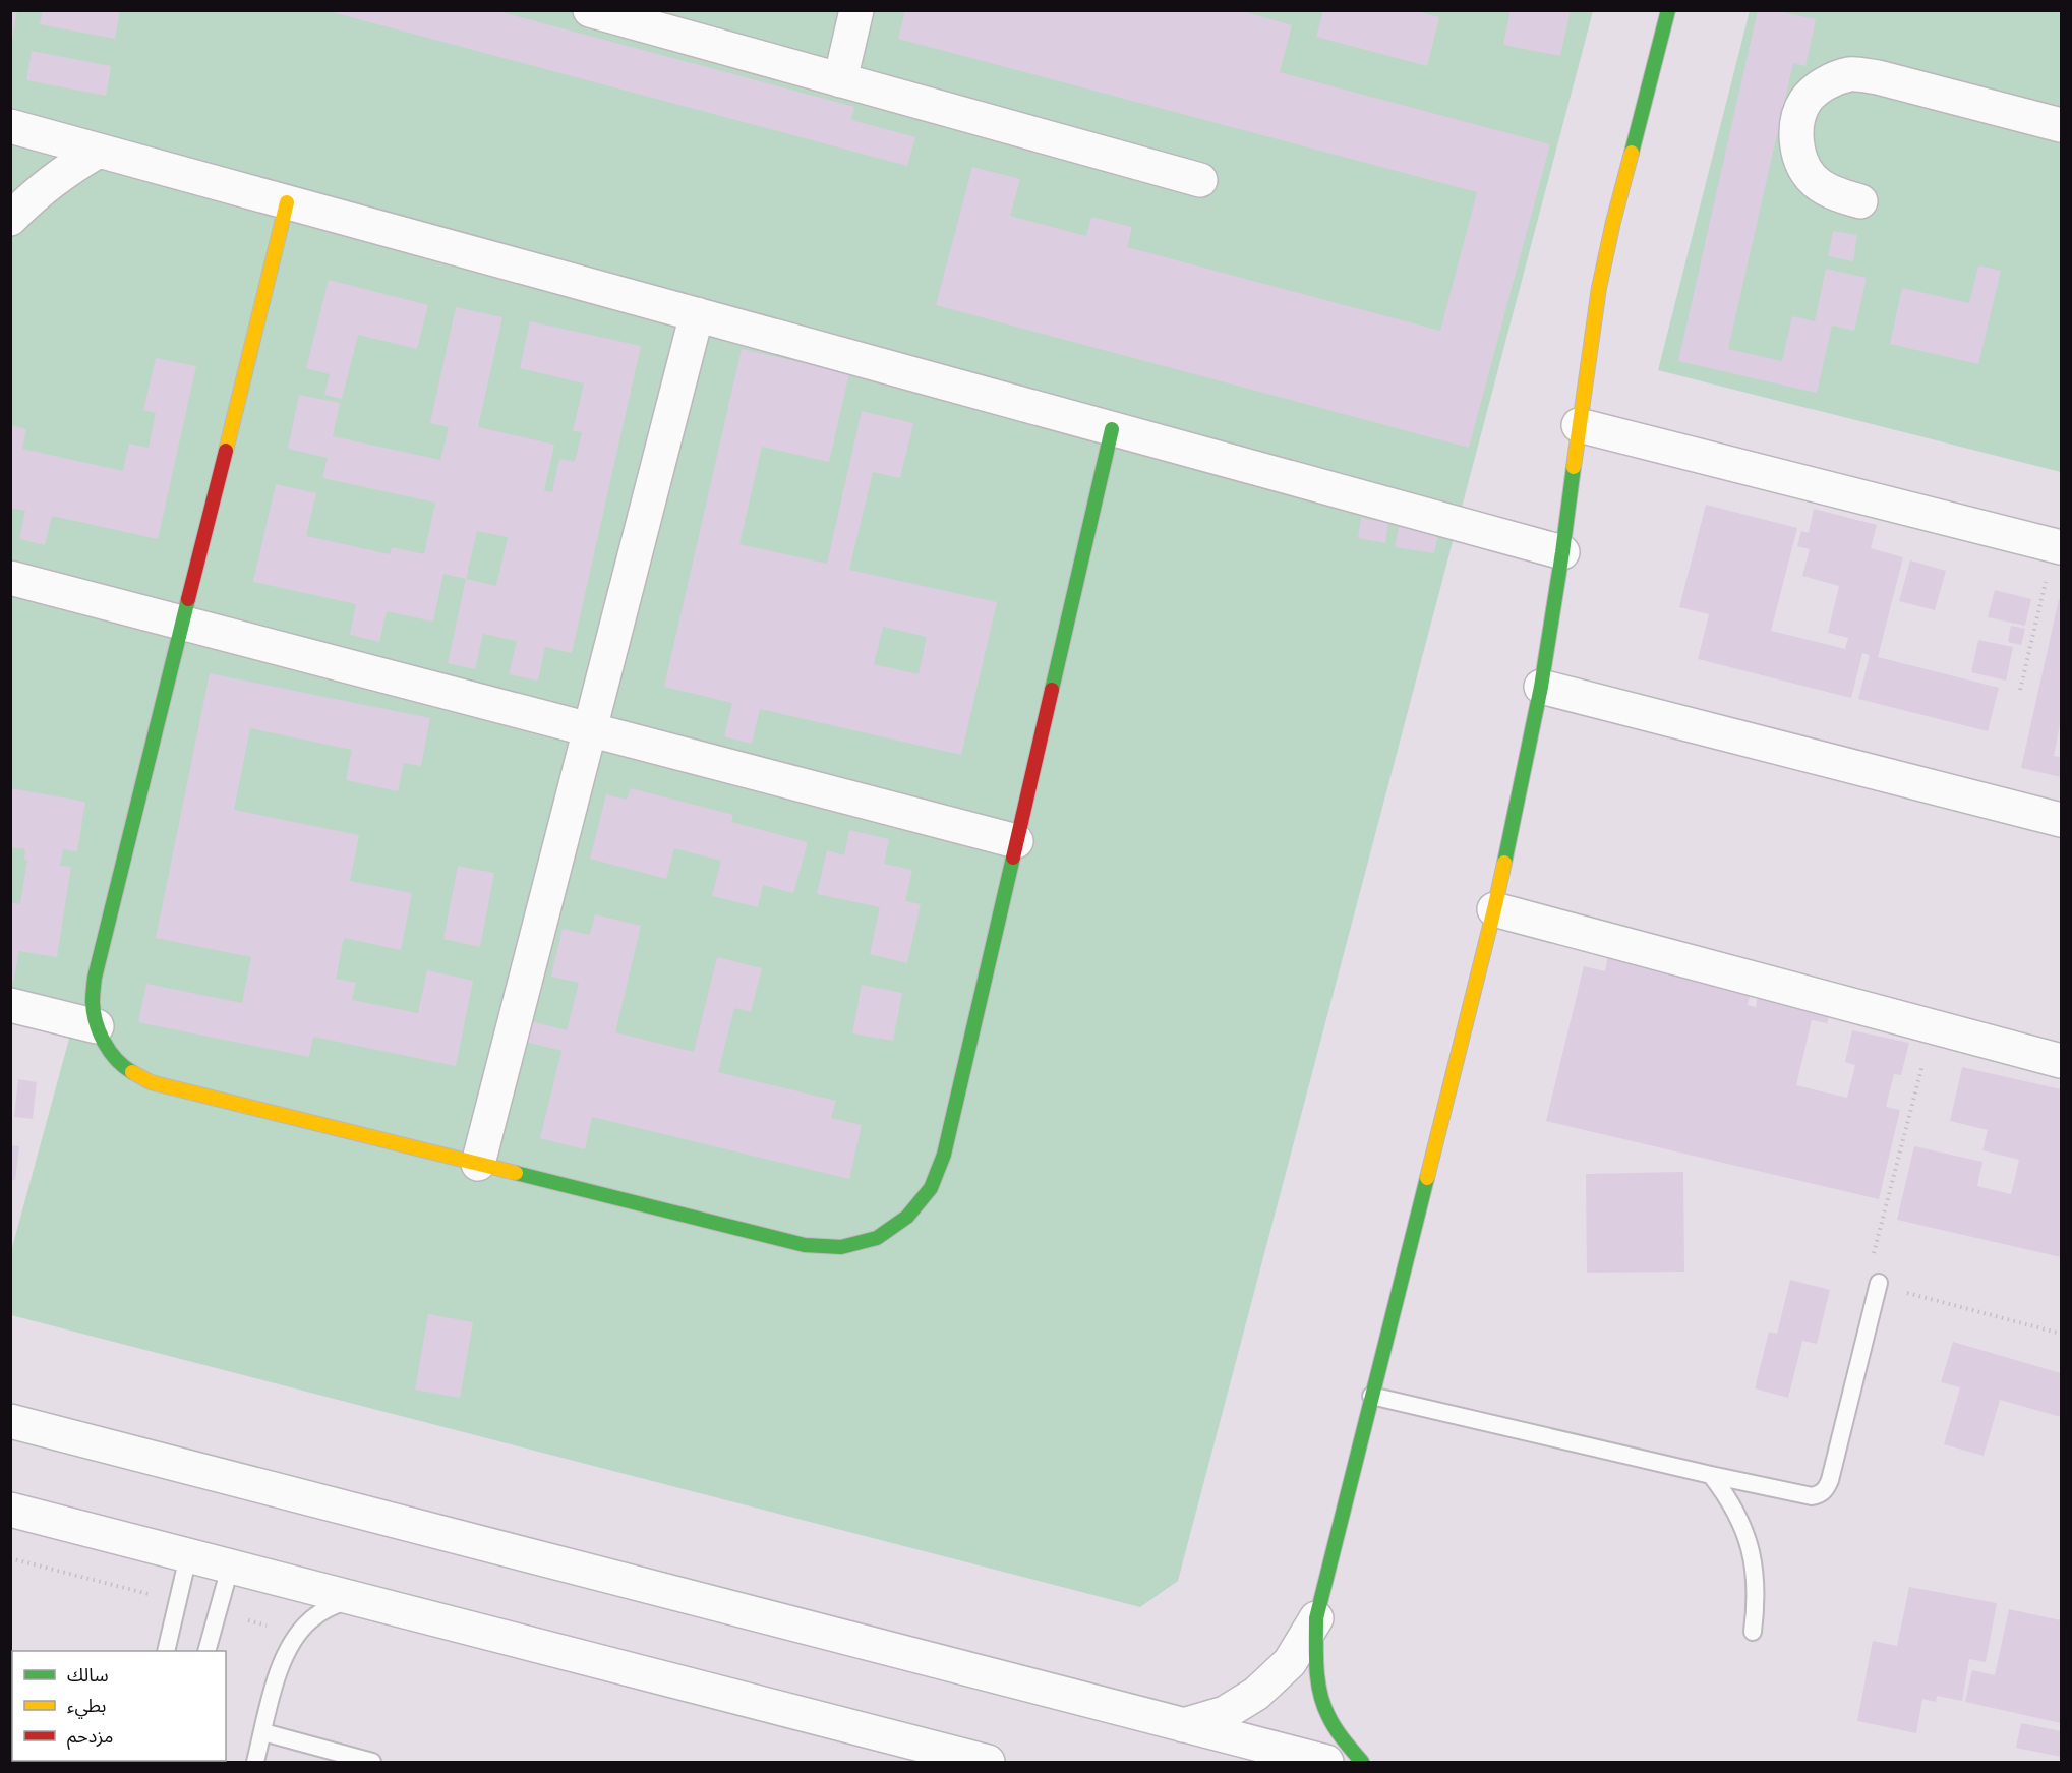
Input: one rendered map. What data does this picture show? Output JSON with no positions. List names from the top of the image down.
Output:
{
  "legend": ["سالك", "بطيء", "مزدحم"]
}
